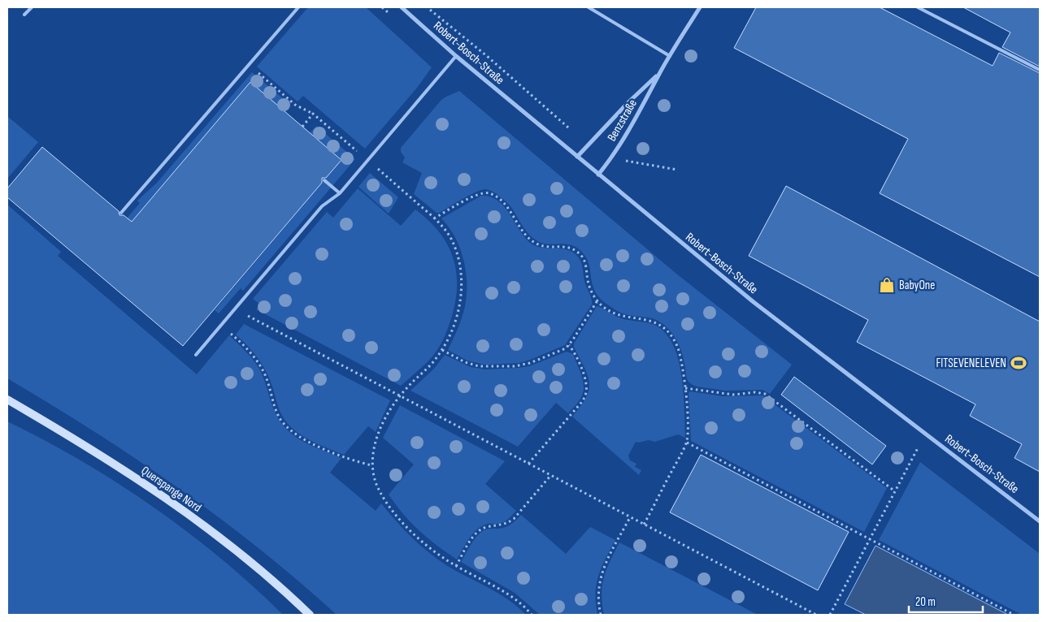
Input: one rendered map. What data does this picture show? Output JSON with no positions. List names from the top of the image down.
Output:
{
  "streets": {
    "main road": ["Querspange Nord"],
    "street": ["Robert-Bosch-Straße", "Benzstraße"]
  },
  "crossings": [
    ["Robert-Bosch-Straße", "Benzstraße"]
  ],
  "places": {
    "shop": ["BabyOne"],
    "sports": ["FITSEVENELEVEN"]
  },
  "scale_bar": "20 m"
}
